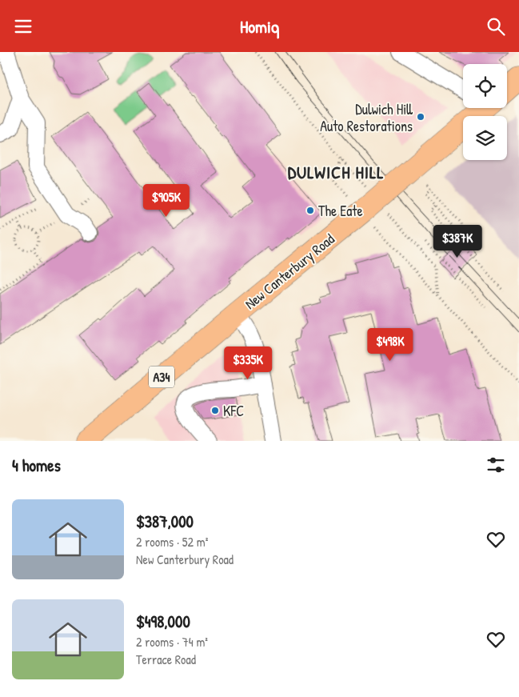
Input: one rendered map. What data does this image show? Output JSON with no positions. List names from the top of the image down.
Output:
{
  "streets": {
    "highway": ["New Canterbury Road", "A34"]
  },
  "districts": ["DULWICH HILL"],
  "places": ["Dulwich Hill Auto Restorations", "The Eate", "KFC"],
  "page": {
    "header": "Homiq",
    "price": [
      "$905K",
      "$387K",
      "$498K",
      "$335K"
    ],
    "heading": "4 homes",
    "list": [
      {
        "name": "$387,000",
        "note": "2 rooms · 52 m² · New Canterbury Road"
      },
      {
        "name": "$498,000",
        "note": "2 rooms · 74 m² · Terrace Road"
      }
    ]
  }
}
